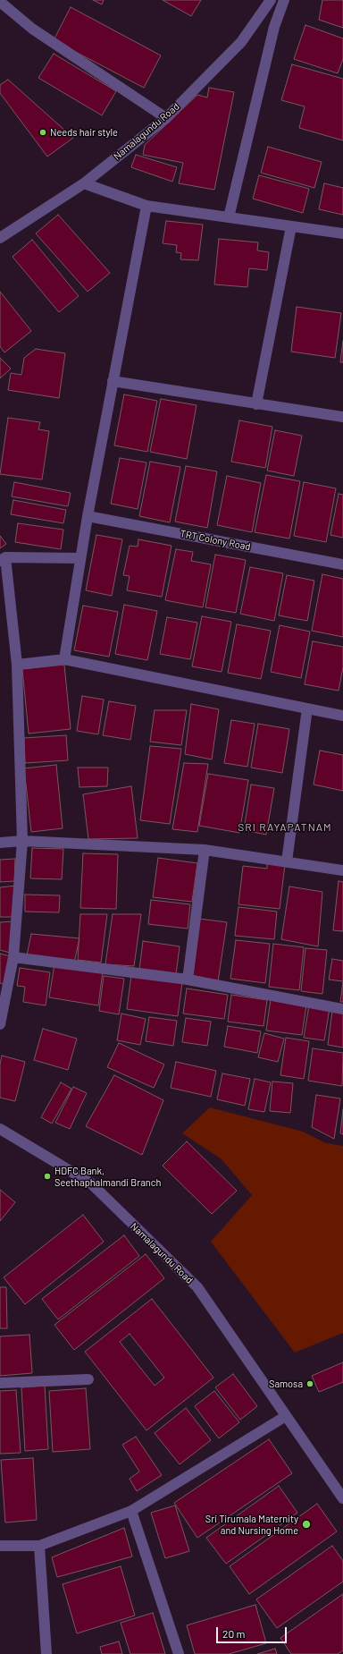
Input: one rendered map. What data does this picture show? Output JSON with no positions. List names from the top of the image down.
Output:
{
  "streets": {
    "street": ["Namalagundu Road", "TRT Colony Road"]
  },
  "districts": ["SRI RAYAPATNAM"],
  "places": [
    "Needs hair style",
    "HDFC Bank, Seethaphalmandi Branch",
    "Samosa",
    "Sri Tirumala Maternity and Nursing Home"
  ],
  "scale_bar": "20 m"
}
